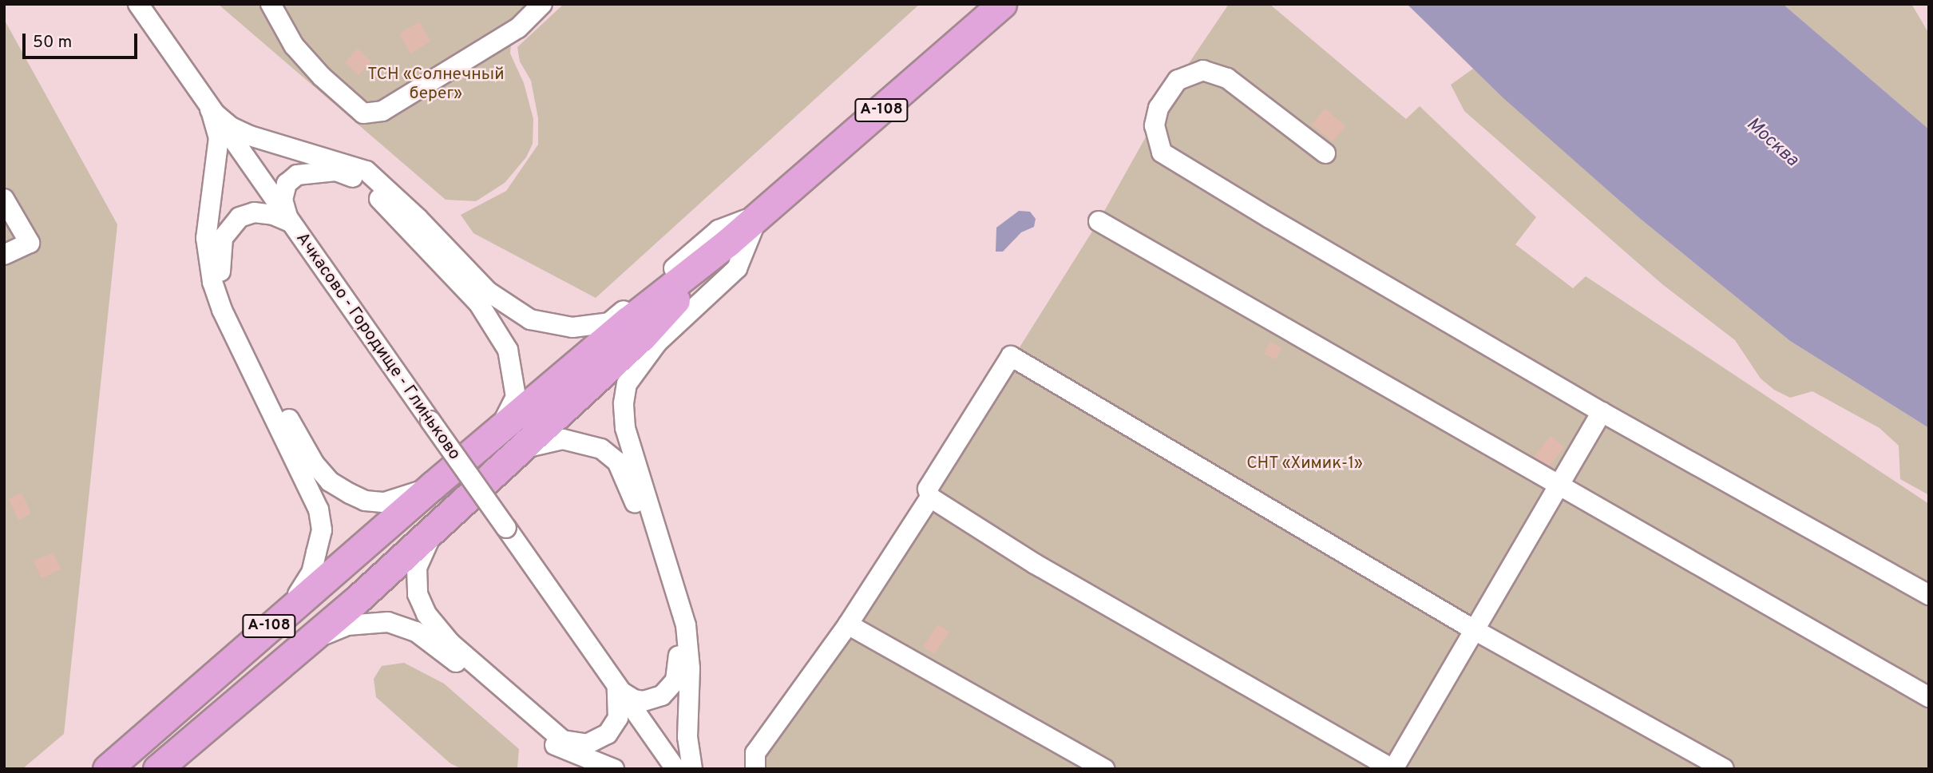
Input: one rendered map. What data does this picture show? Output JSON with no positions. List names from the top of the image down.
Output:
{
  "streets": {
    "highway": ["А-108"],
    "street": ["Ачкасово - Городище - Глиньково"]
  },
  "water": ["Москва"],
  "parks": ["ТСН «Солнечный берег»", "СНТ «Химик-1»"],
  "scale_bar": "50 m"
}
